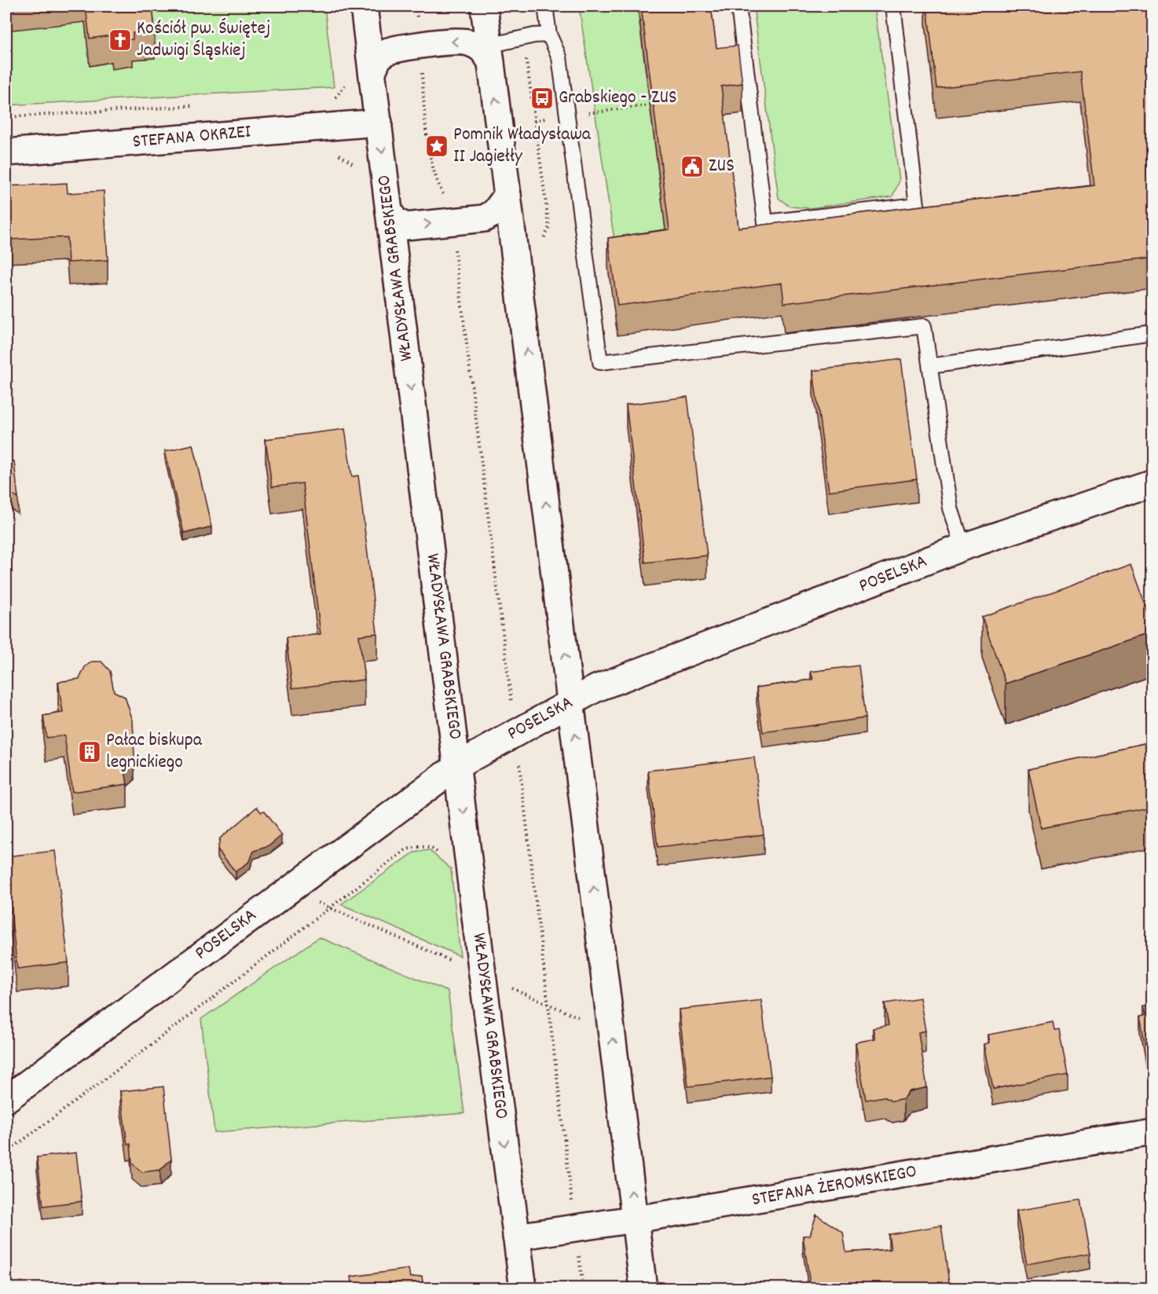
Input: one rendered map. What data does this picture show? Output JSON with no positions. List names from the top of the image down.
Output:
{
  "streets": {
    "street": [
      "STEFANA OKRZEI",
      "WŁADYSŁAWA GRABSKIEGO",
      "POSELSKA",
      "STEFANA ŻEROMSKIEGO"
    ]
  },
  "crossings": [
    ["STEFANA OKRZEI", "WŁADYSŁAWA GRABSKIEGO"],
    ["WŁADYSŁAWA GRABSKIEGO", "POSELSKA"],
    ["WŁADYSŁAWA GRABSKIEGO", "STEFANA ŻEROMSKIEGO"]
  ],
  "places": {
    "church": ["Kościół pw. Świętej Jadwigi Śląskiej"],
    "bus stop": ["Grabskiego - ZUS"],
    "place": ["Pomnik Władysława II Jagiełły"],
    "public building": ["ZUS"],
    "building": ["Pałac biskupa legnickiego"]
  }
}
